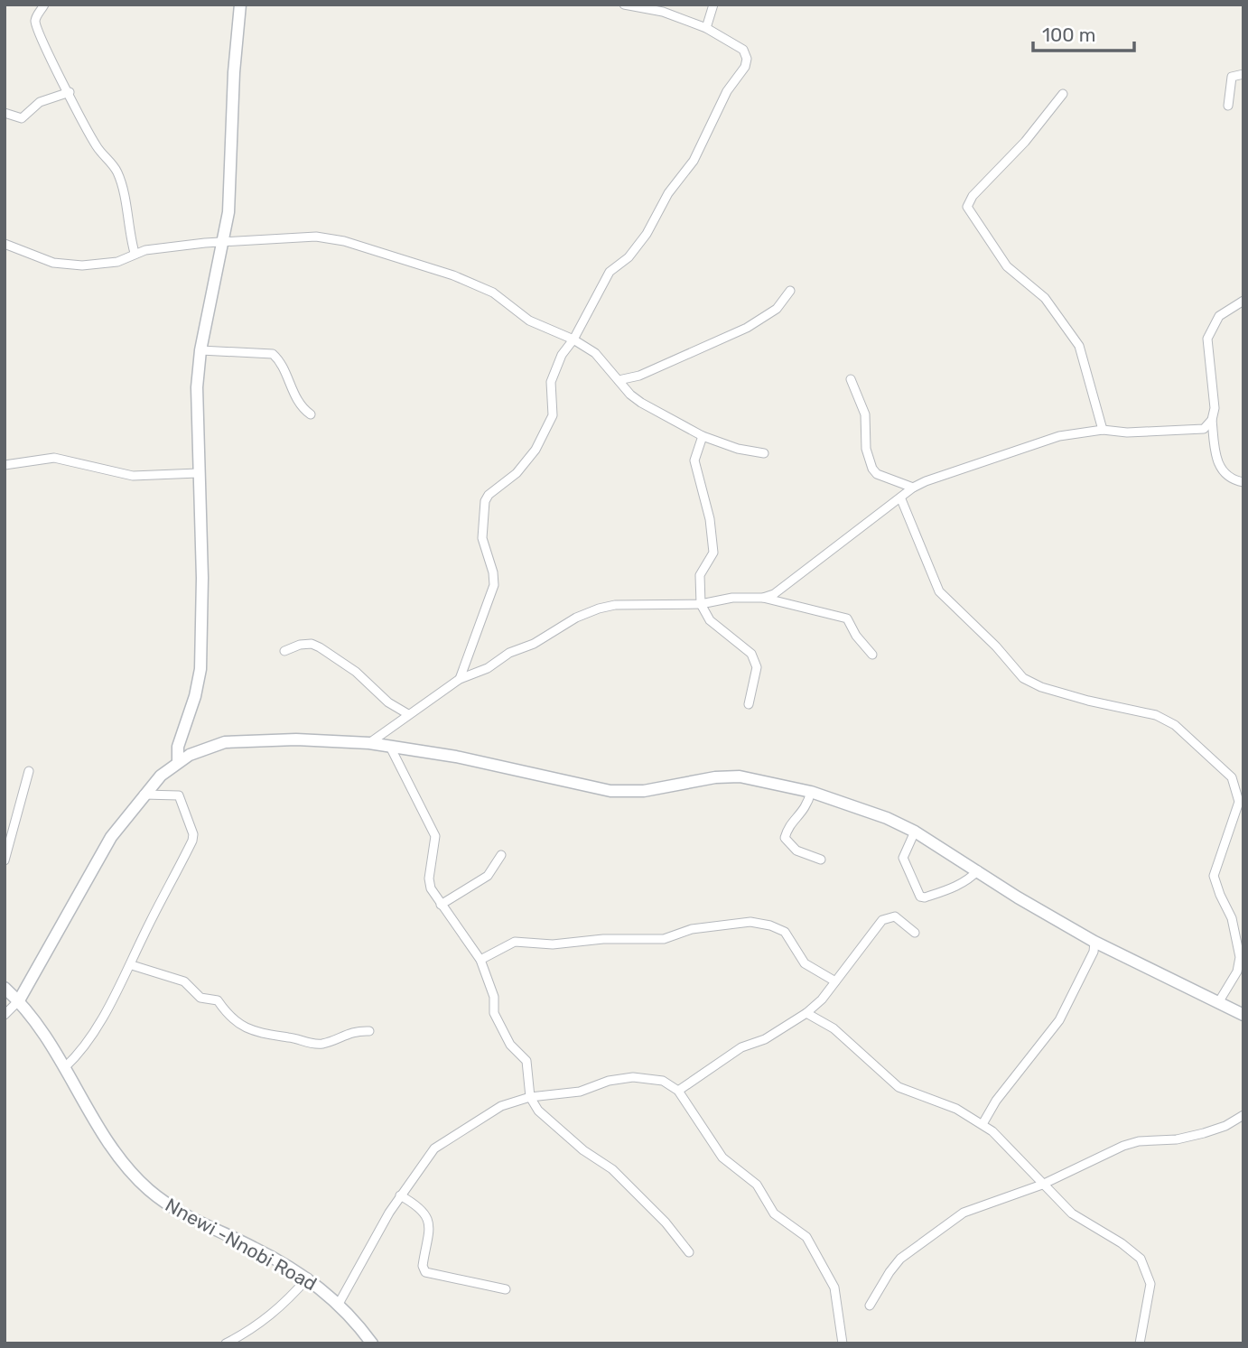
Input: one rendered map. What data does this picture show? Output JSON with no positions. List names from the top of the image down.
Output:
{
  "streets": {
    "main road": ["Nnewi -Nnobi Road"]
  },
  "scale_bar": "100 m"
}
